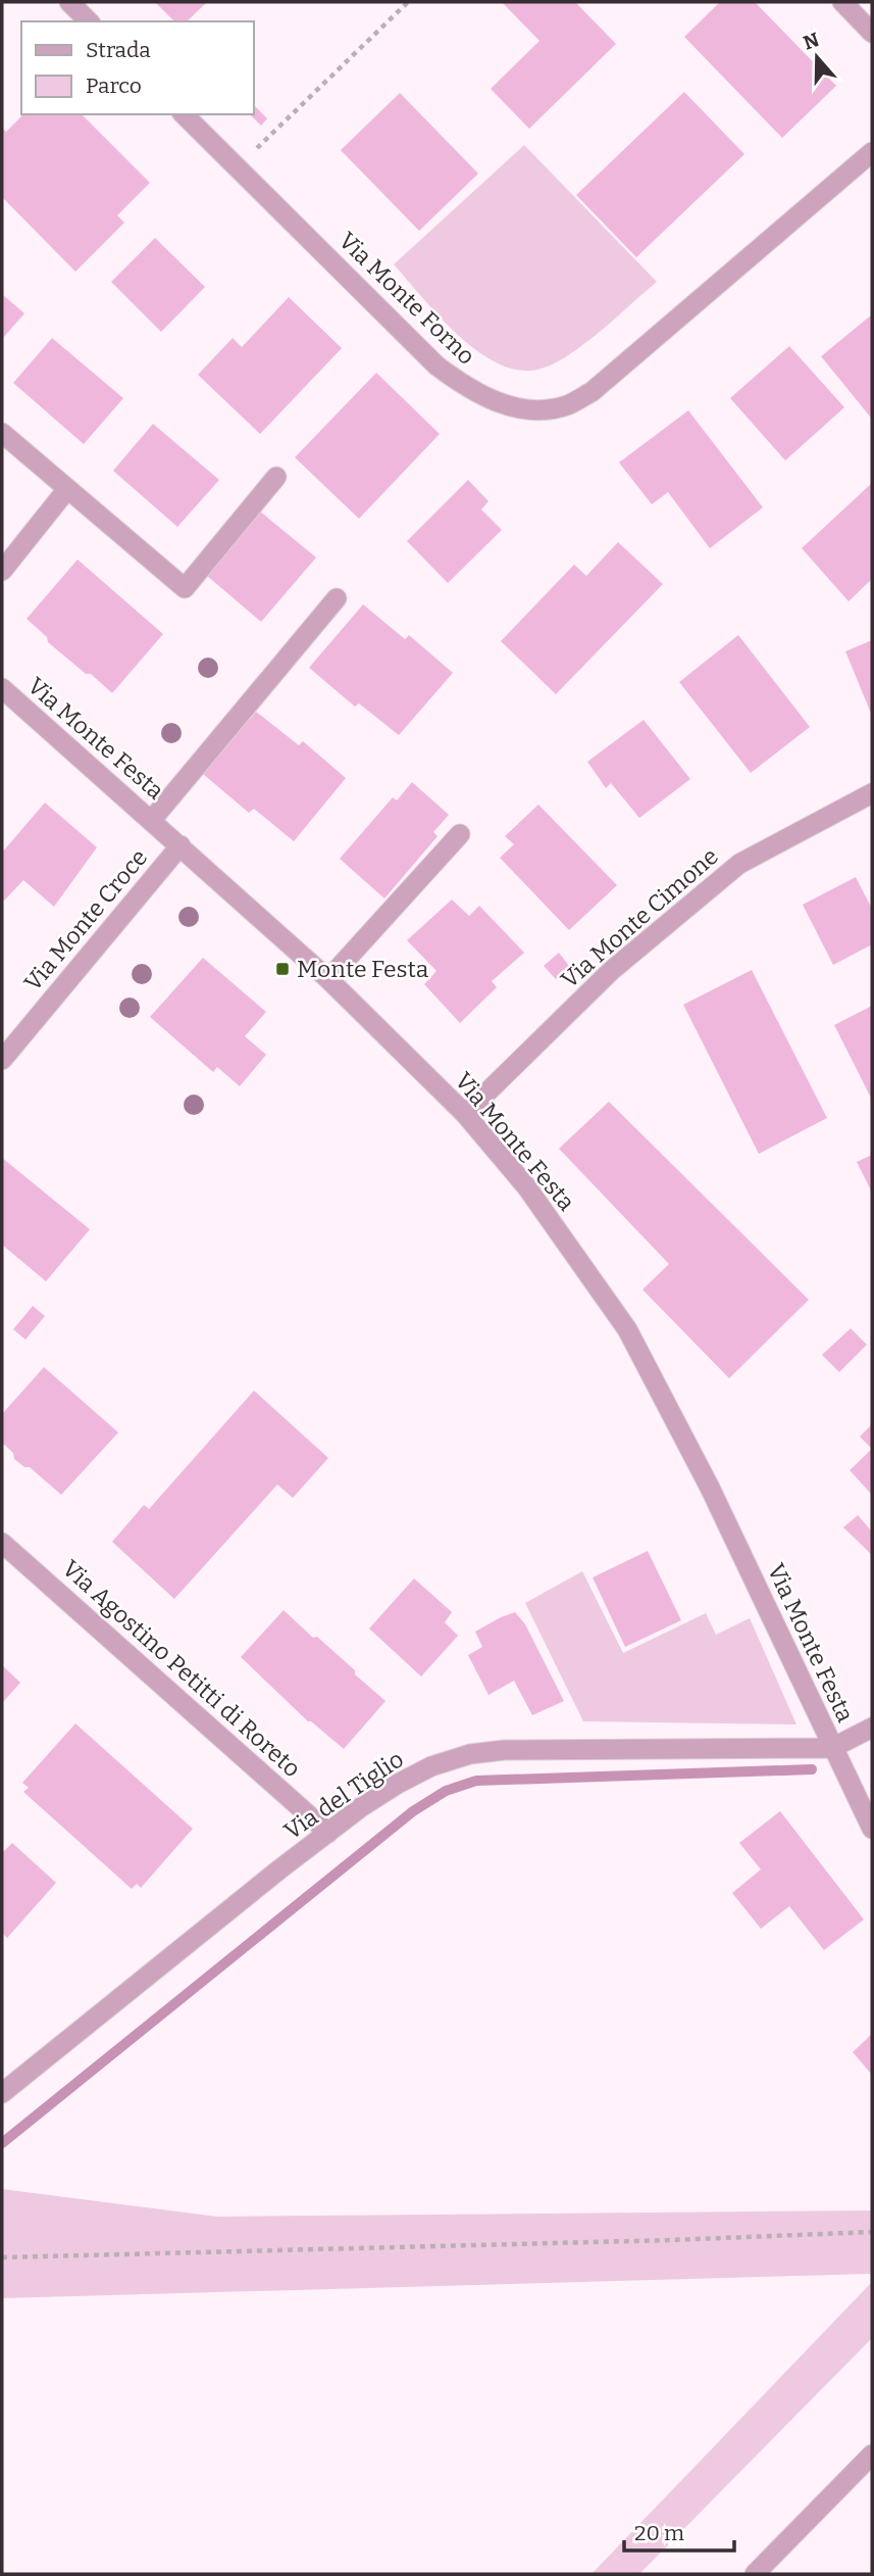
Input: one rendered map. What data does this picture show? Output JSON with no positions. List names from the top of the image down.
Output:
{
  "streets": {
    "street": [
      "Via Monte Forno",
      "Via Monte Festa",
      "Via Monte Cimone",
      "Via Monte Croce",
      "Via Agostino Petitti di Roreto",
      "Via del Tiglio"
    ]
  },
  "crossings": [
    ["Via Monte Festa", "Via Monte Cimone"],
    ["Via Monte Festa", "Via Monte Croce"],
    ["Via Monte Festa", "Via del Tiglio"],
    ["Via Agostino Petitti di Roreto", "Via del Tiglio"]
  ],
  "places": {
    "transit": ["Monte Festa"]
  },
  "legend": ["Strada", "Parco"],
  "scale_bar": "20 m",
  "north": "top"
}
